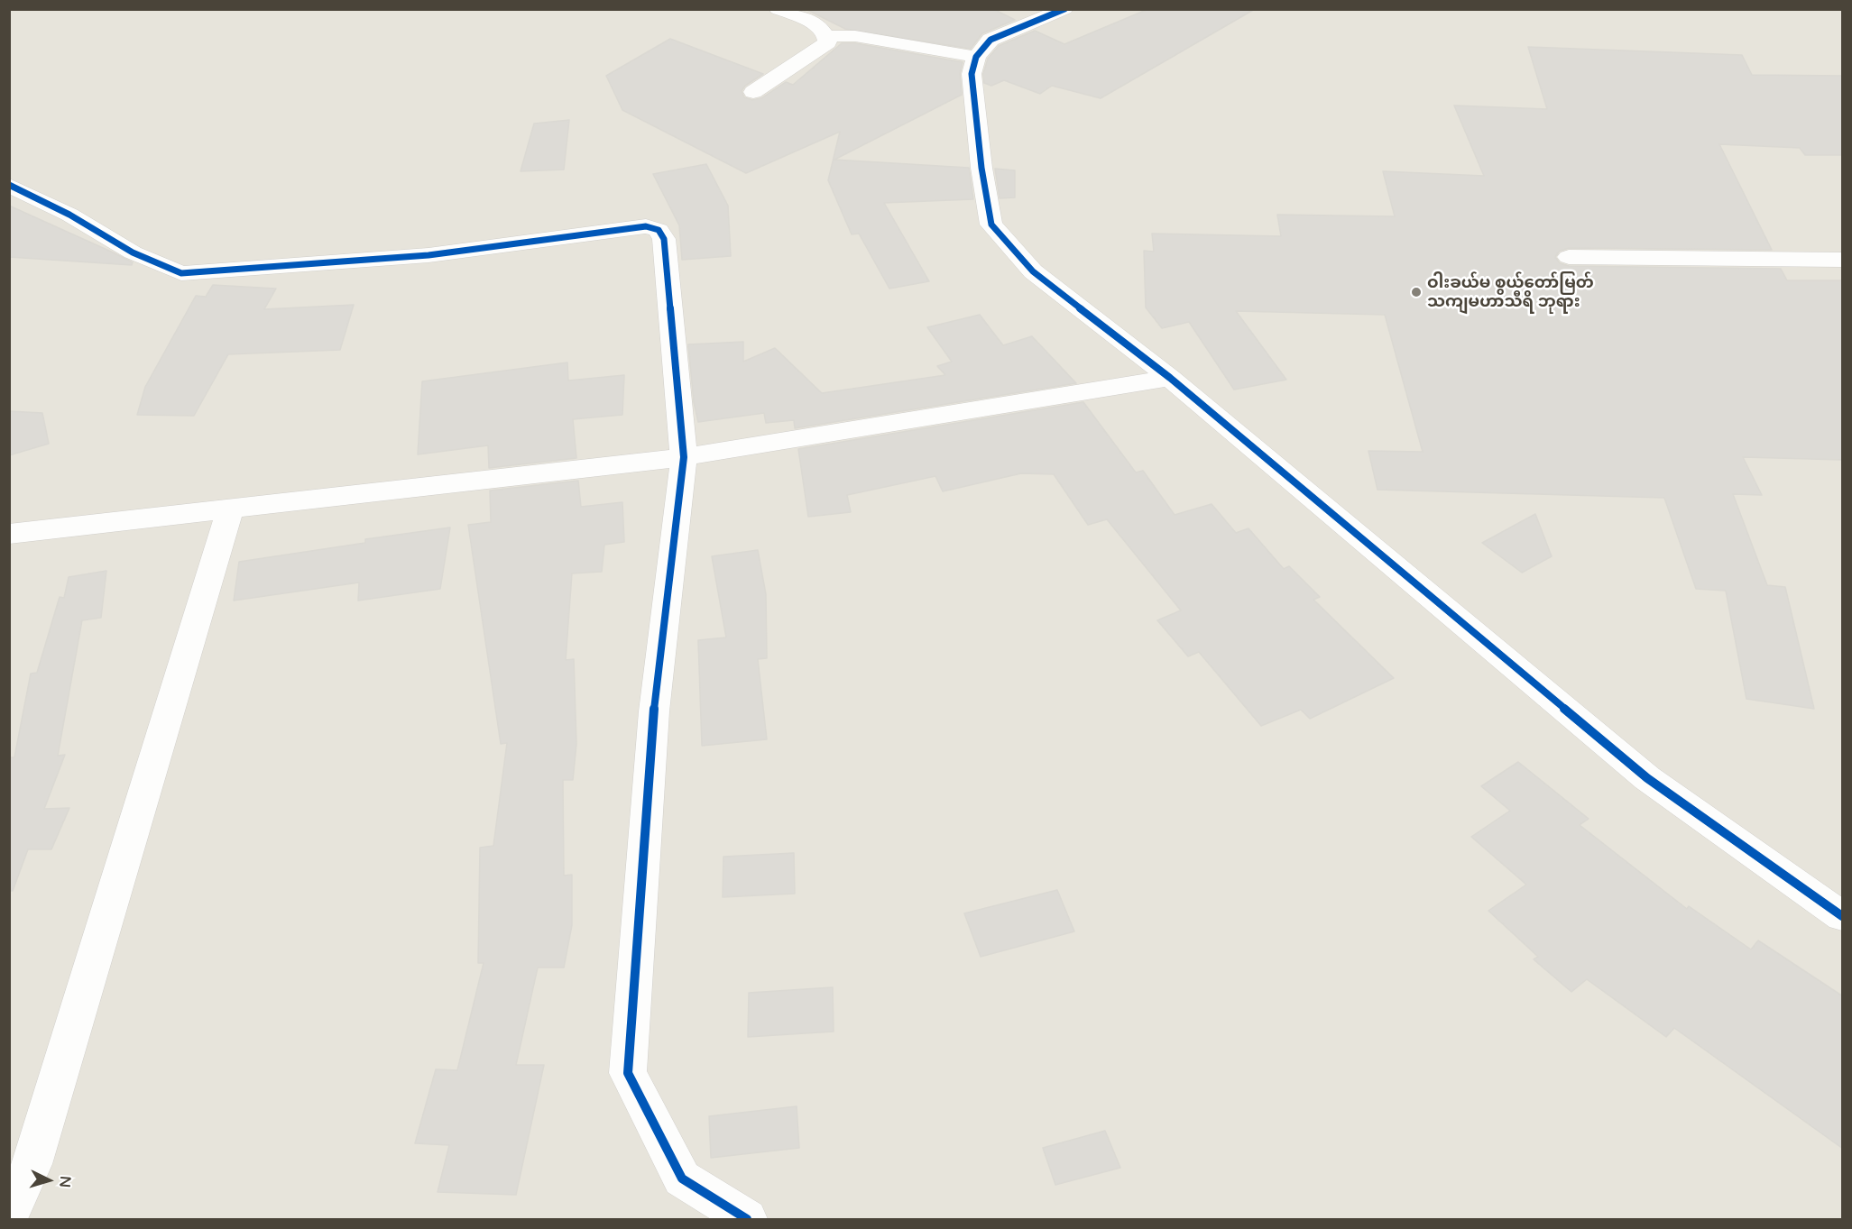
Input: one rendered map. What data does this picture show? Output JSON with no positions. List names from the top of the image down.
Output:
{
  "places": ["ဝါးခယ်မ စွယ်တော်မြတ် သကျမဟာသီရိ ဘုရား"],
  "north": "right"
}
